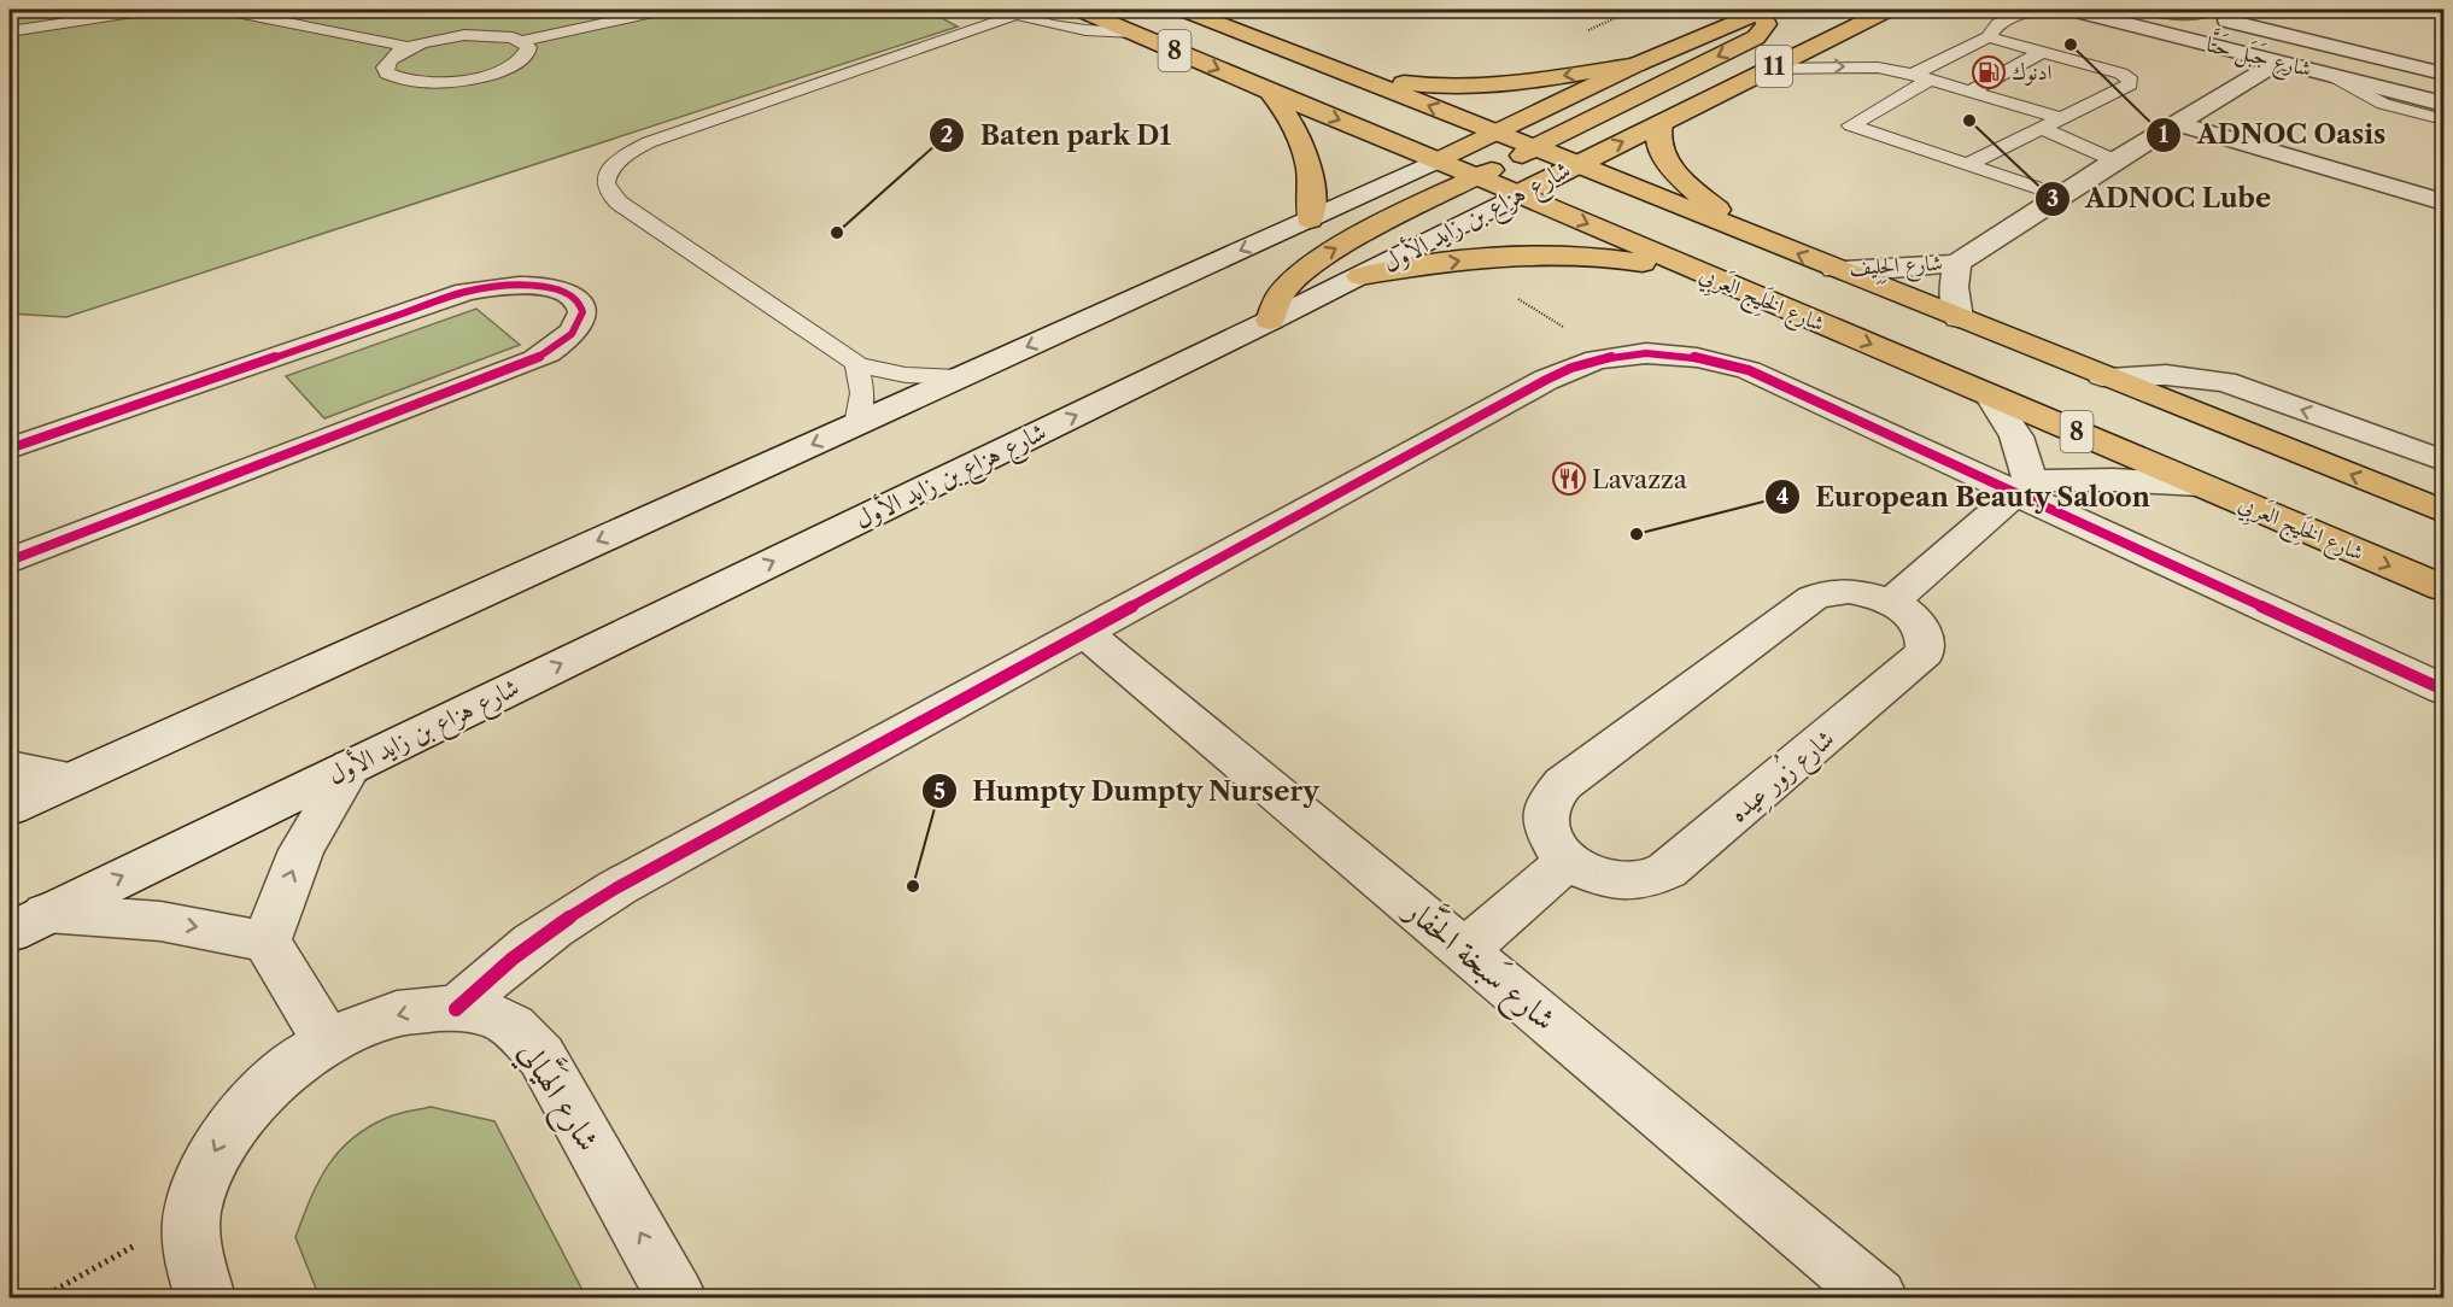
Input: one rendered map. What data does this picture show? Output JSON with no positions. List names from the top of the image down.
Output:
{
  "streets": {
    "main road": [
      "8",
      "11",
      "شارع هزاع بن زايد الأول",
      "شارع الخَلِيج العَربِي"
    ],
    "street": [
      "شارع جَبَل حَتَّا",
      "شارع الحِلِيف",
      "شارع زُور عِيده",
      "شارع سَبخة الحَفَّار",
      "شارع الهَيَّالي"
    ]
  },
  "crossings": [
    ["8", "11"],
    ["8", "شارع هزاع بن زايد الأول"],
    ["8", "شارع الحِلِيف"],
    ["شارع جَبَل حَتَّا", "شارع الحِلِيف"],
    ["11", "شارع الخَلِيج العَربِي"],
    ["شارع هزاع بن زايد الأول", "شارع الخَلِيج العَربِي"]
  ],
  "one_way": ["شارع هزاع بن زايد الأول"],
  "places": {
    "other": [
      "ADNOC Oasis",
      "ADNOC Lube",
      "Baten park D1",
      "European Beauty Saloon",
      "Humpty Dumpty Nursery"
    ],
    "fuel station": ["ادنوك"],
    "restaurant": ["Lavazza"]
  }
}
